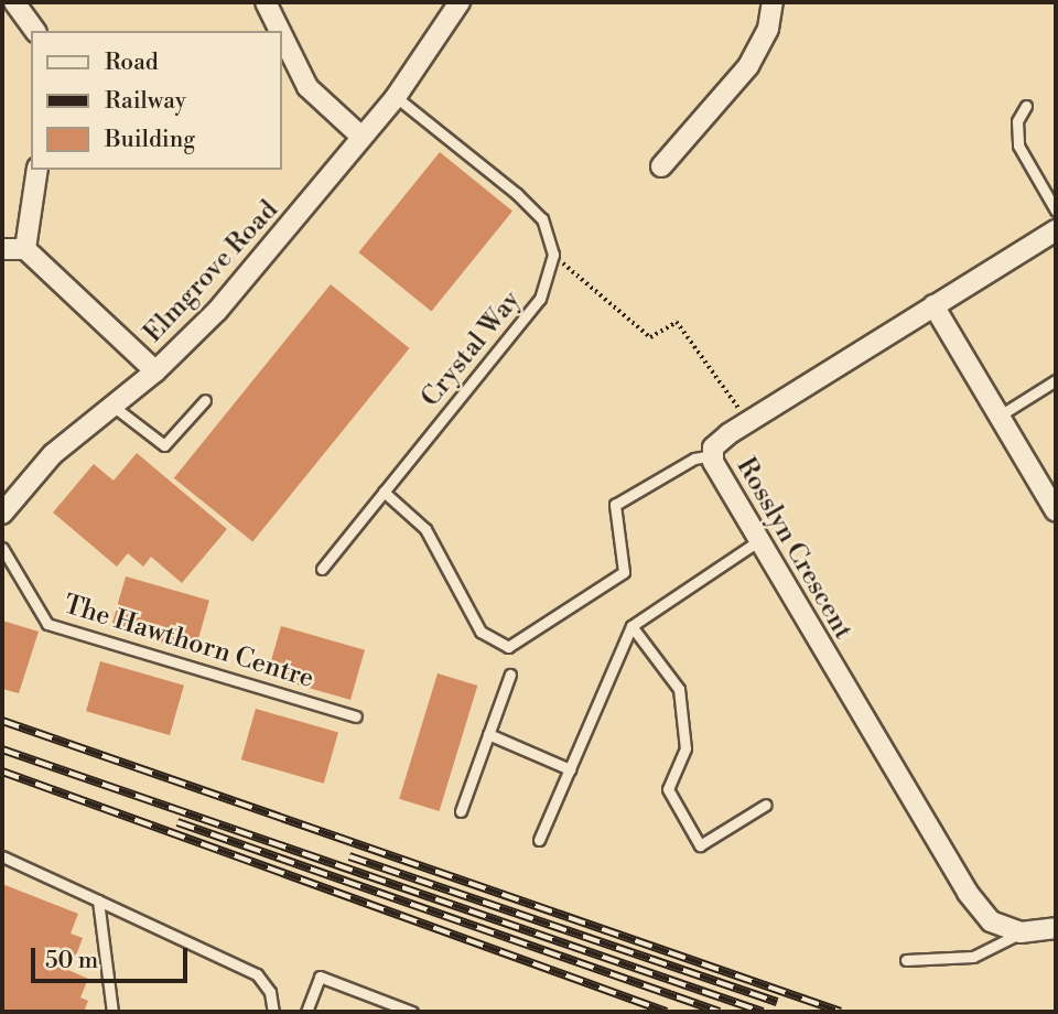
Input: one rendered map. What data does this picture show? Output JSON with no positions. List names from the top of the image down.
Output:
{
  "streets": {
    "street": ["Elmgrove Road", "Rosslyn Crescent"],
    "lane": ["Crystal Way", "The Hawthorn Centre"]
  },
  "legend": ["Road", "Railway", "Building"],
  "scale_bar": "50 m"
}
